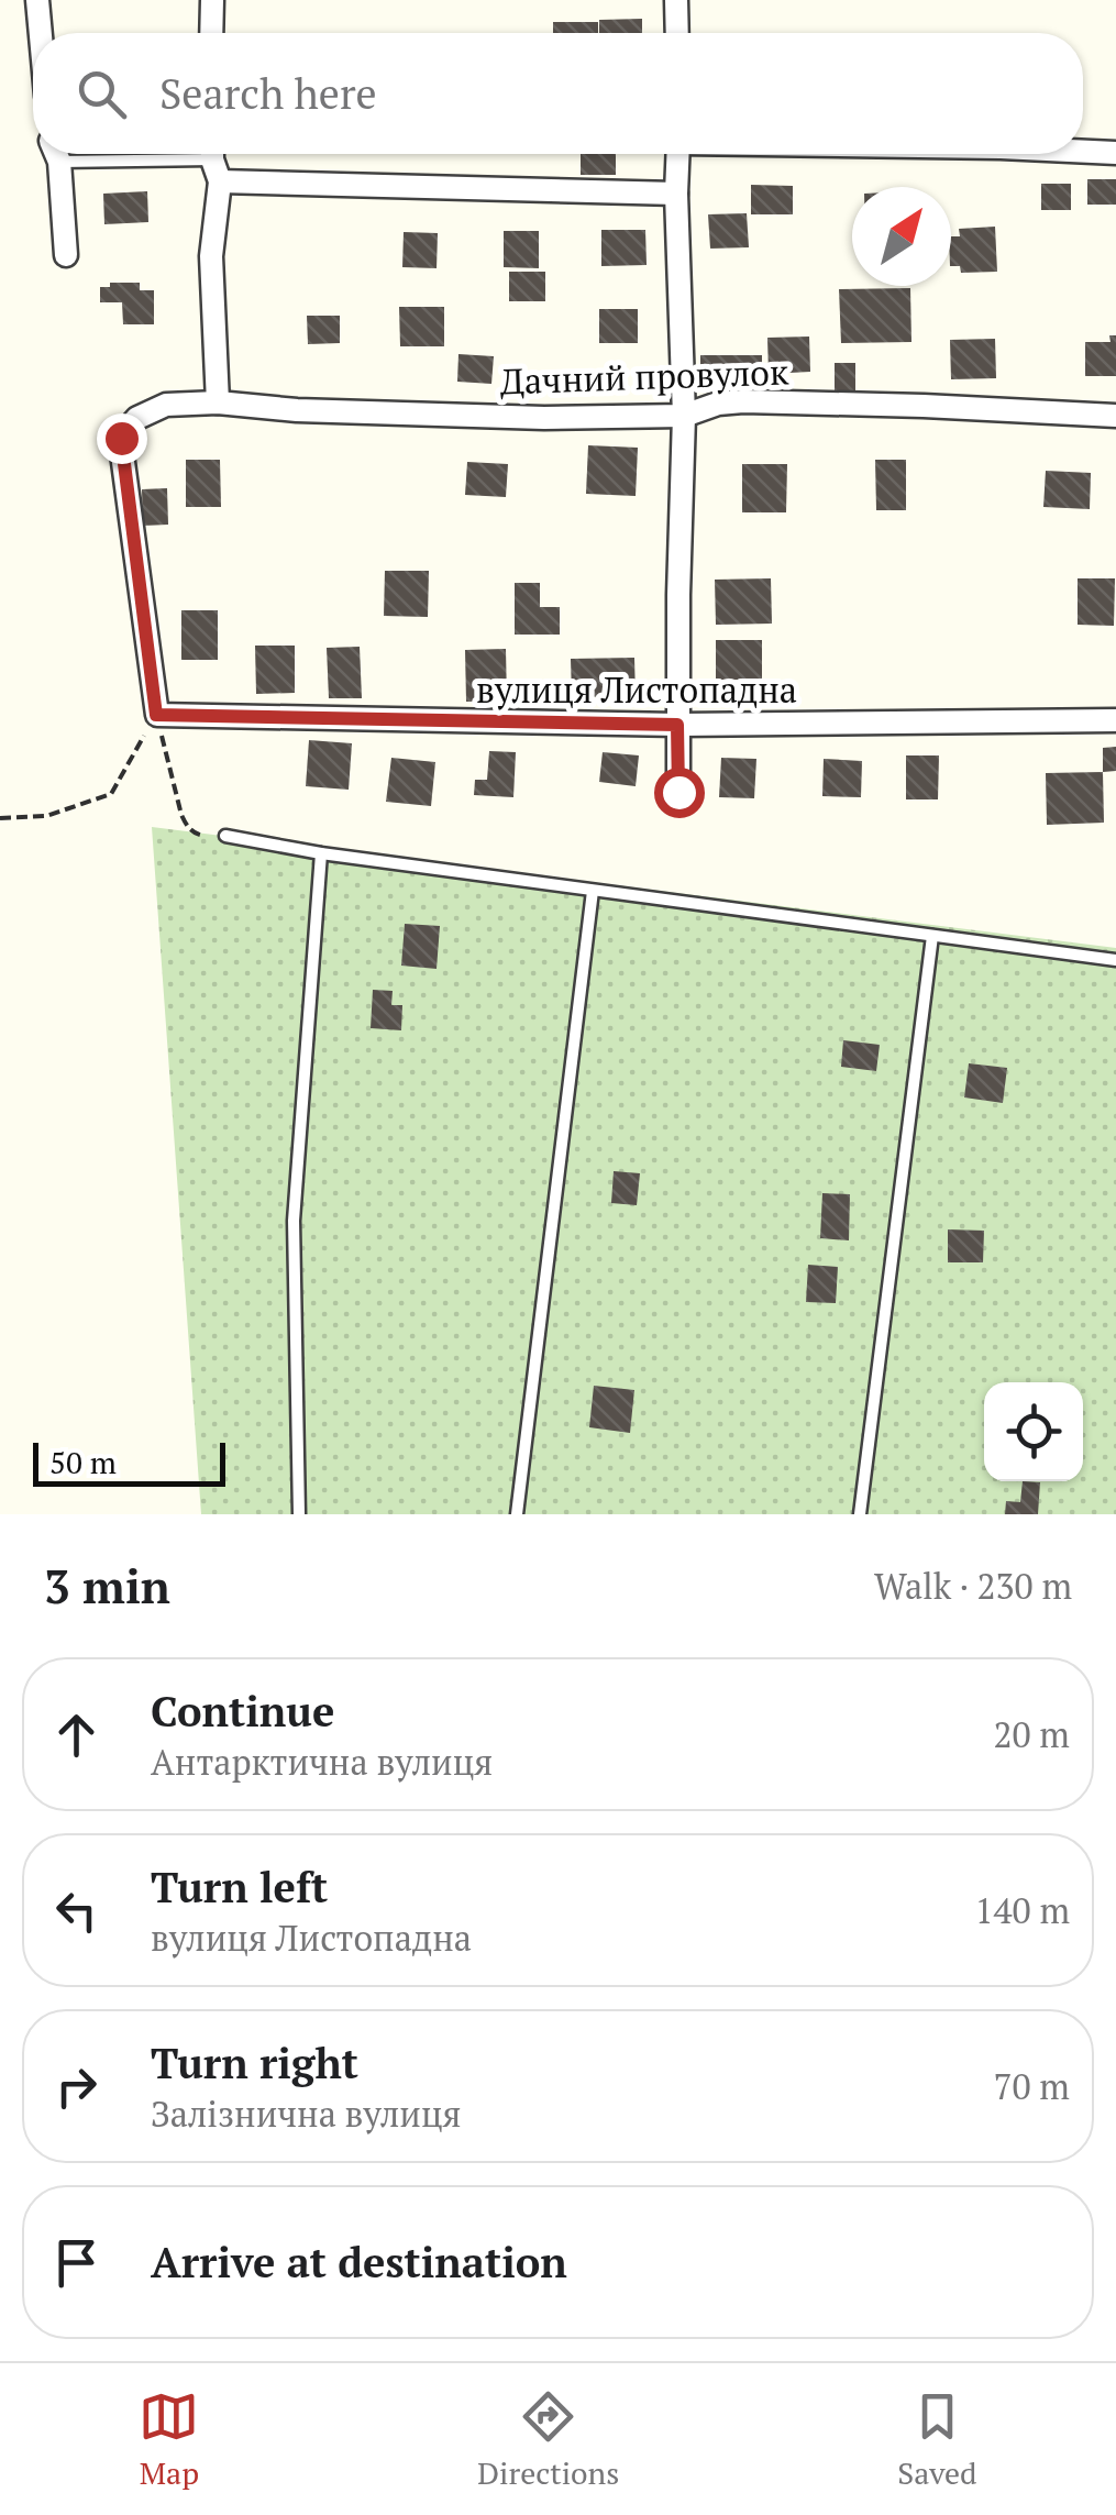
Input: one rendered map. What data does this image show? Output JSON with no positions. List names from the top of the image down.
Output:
{
  "streets": {
    "street": ["Дачний провулок", "вулиця Листопадна"]
  },
  "crossings": [
    ["Дачний провулок", "вулиця Листопадна"]
  ],
  "scale_bar": "50 m",
  "north": "top right",
  "page": {
    "search": "Search here",
    "scale": "50 m",
    "heading": ["3 min", "Walk · 230 m"],
    "list": [
      ["Continue", "Антарктична вулиця", "20 m"],
      ["Turn left", "вулиця Листопадна", "140 m"],
      ["Turn right", "Залізнична вулиця", "70 m"],
      "Arrive at destination"
    ],
    "nav": ["Map", "Directions", "Saved"]
  }
}
